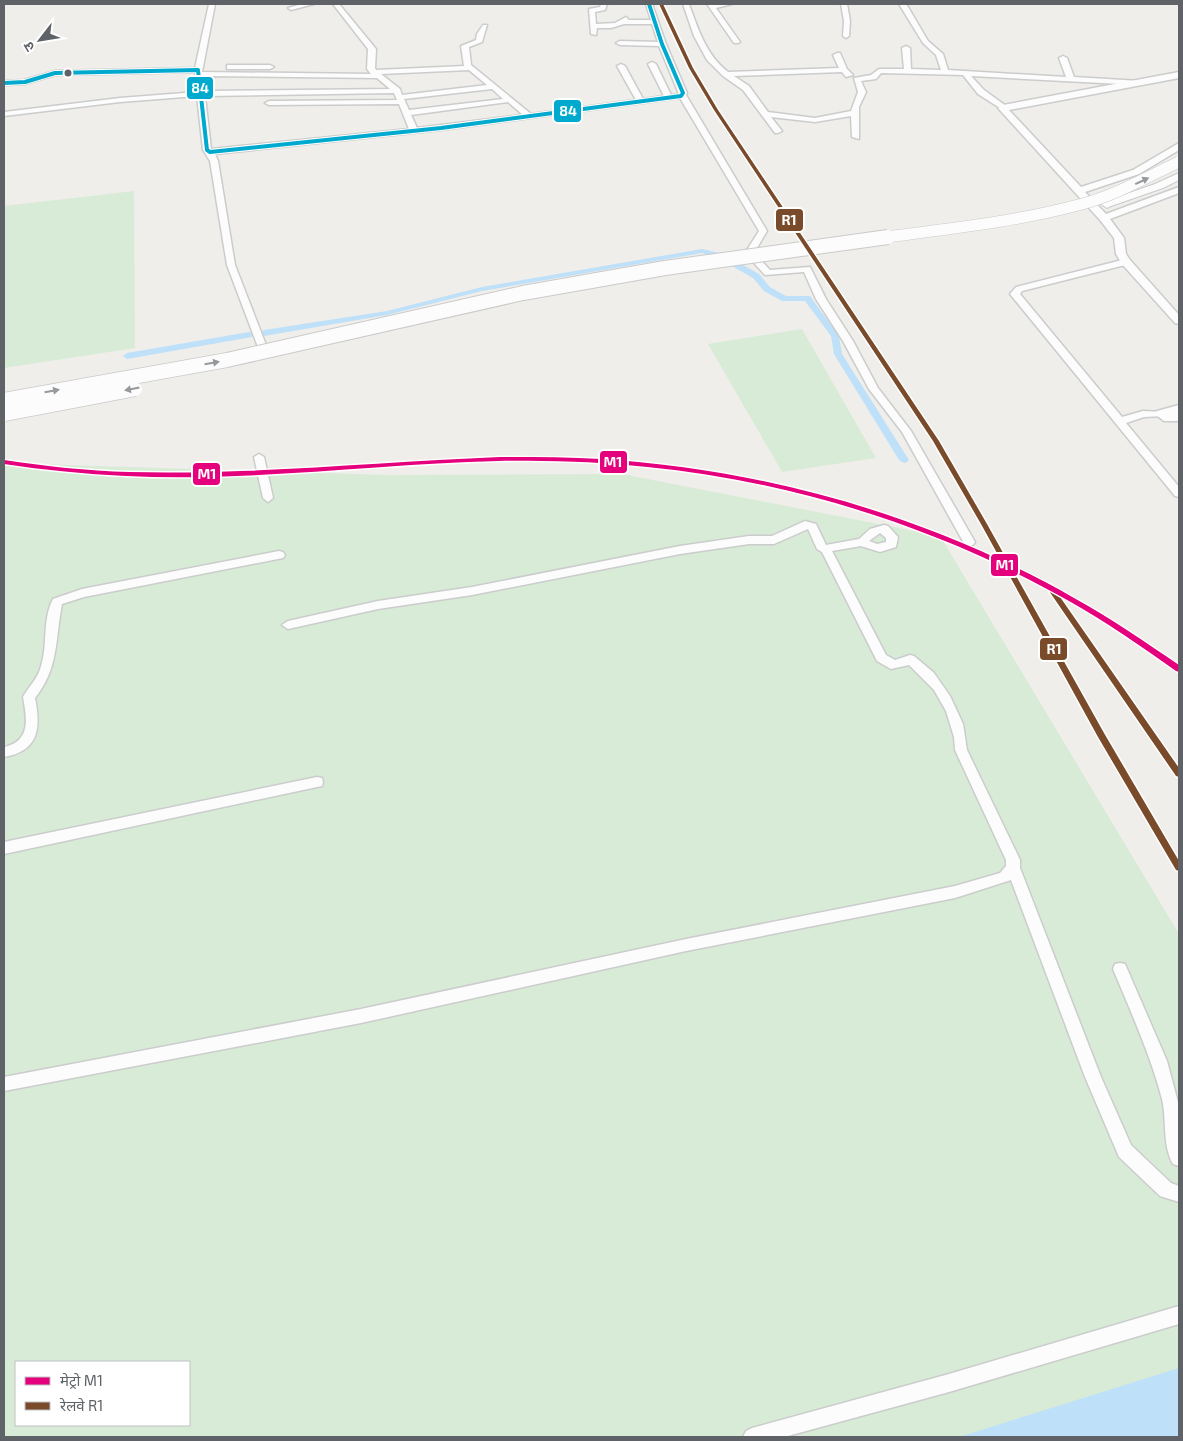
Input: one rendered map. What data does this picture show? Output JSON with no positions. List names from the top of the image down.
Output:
{
  "lines": ["rail line R1", "transit line 84", "metro line M1"],
  "legend": ["मेट्रो M1", "रेलवे R1"],
  "north": "bottom left"
}
